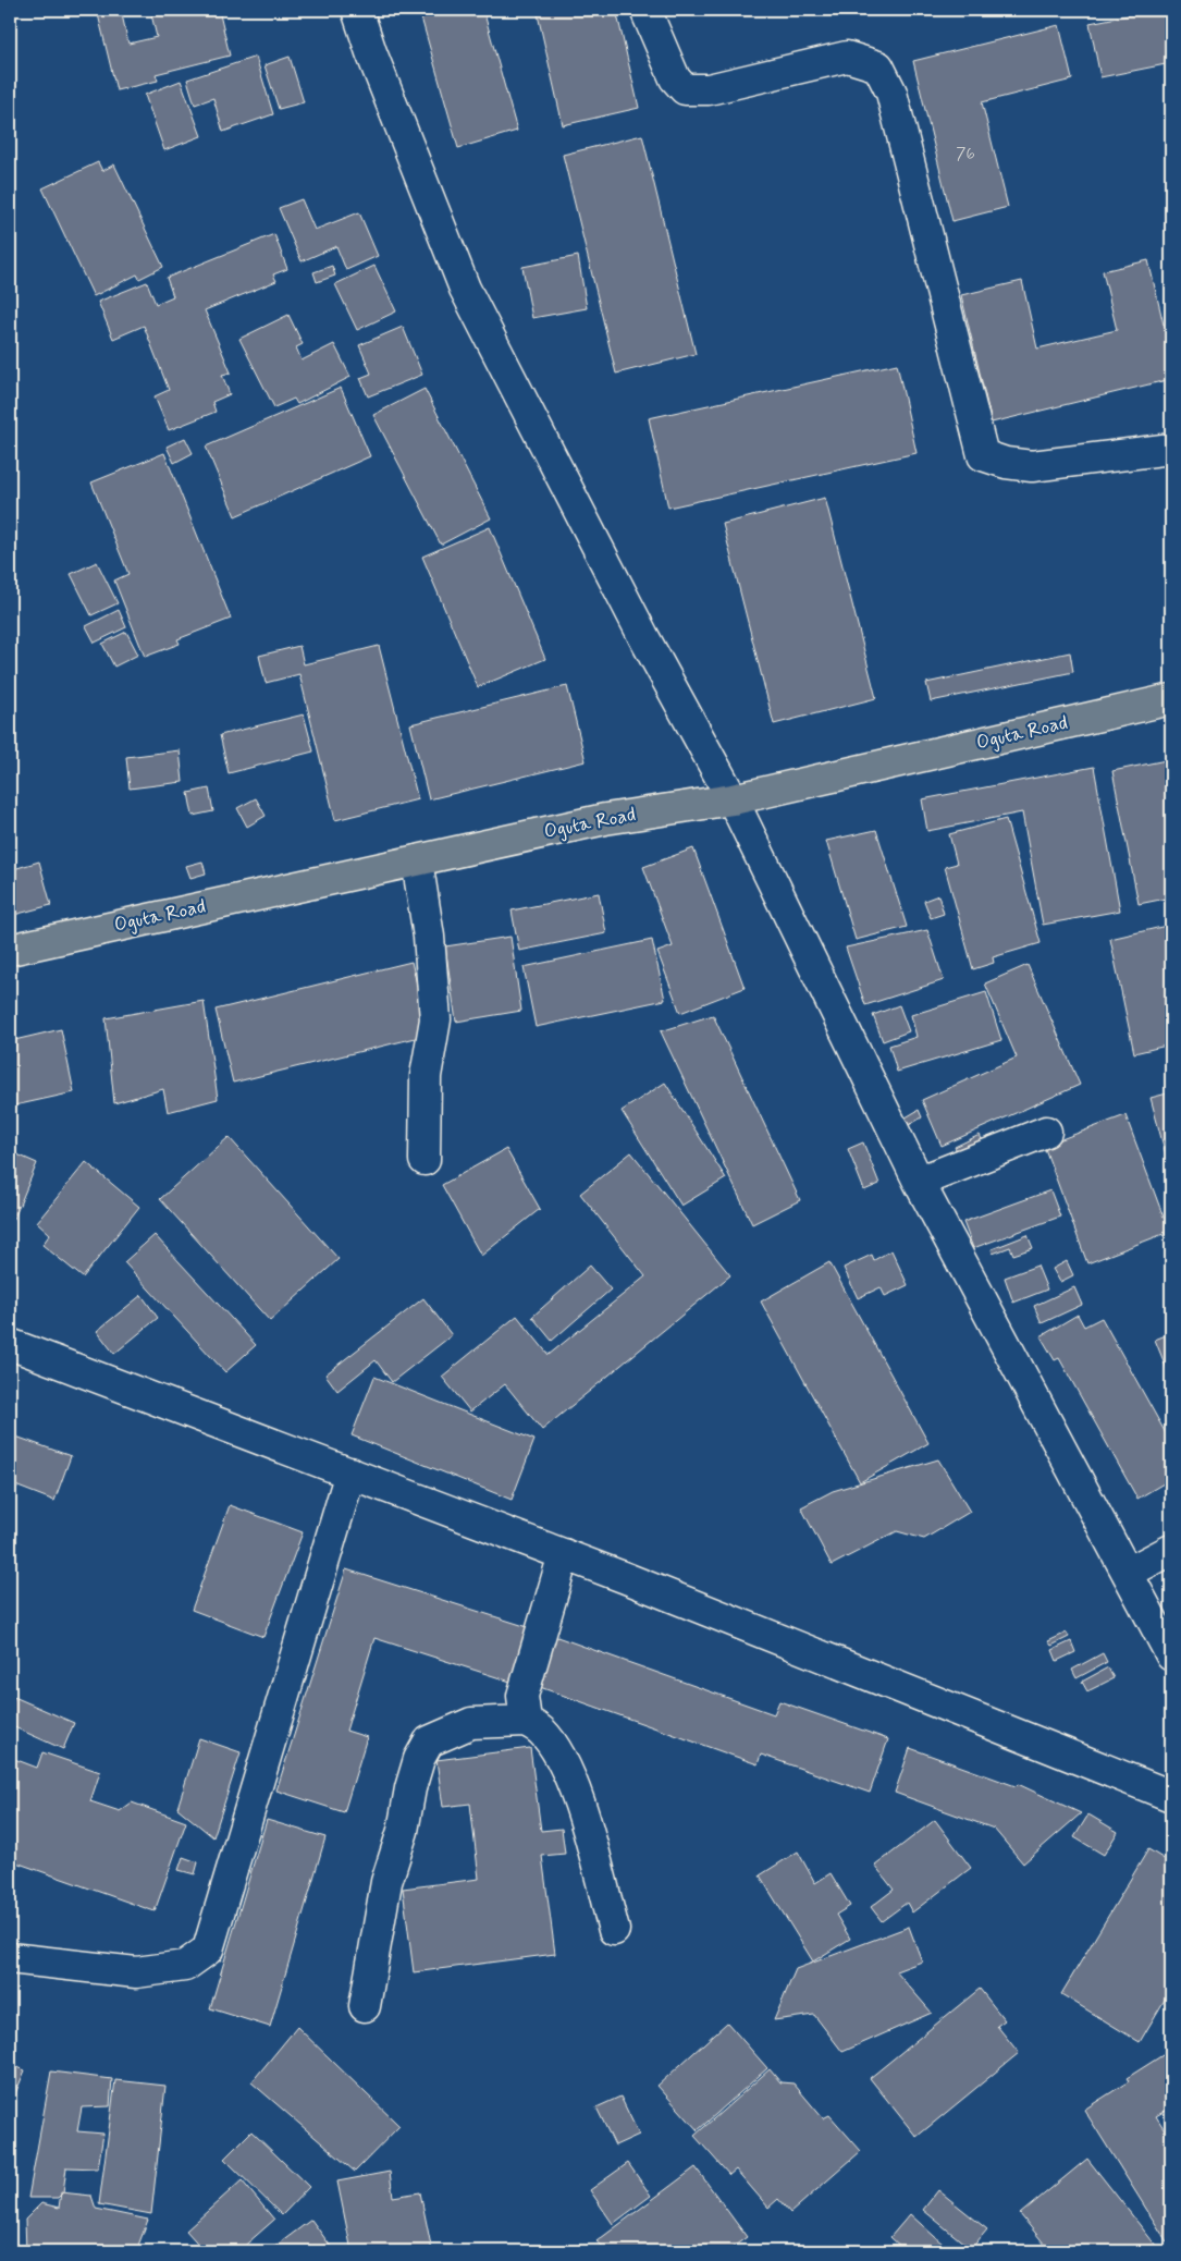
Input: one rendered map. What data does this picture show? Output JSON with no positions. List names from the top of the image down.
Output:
{
  "streets": {
    "main road": ["Oguta Road"]
  },
  "house_numbers": ["76"]
}
